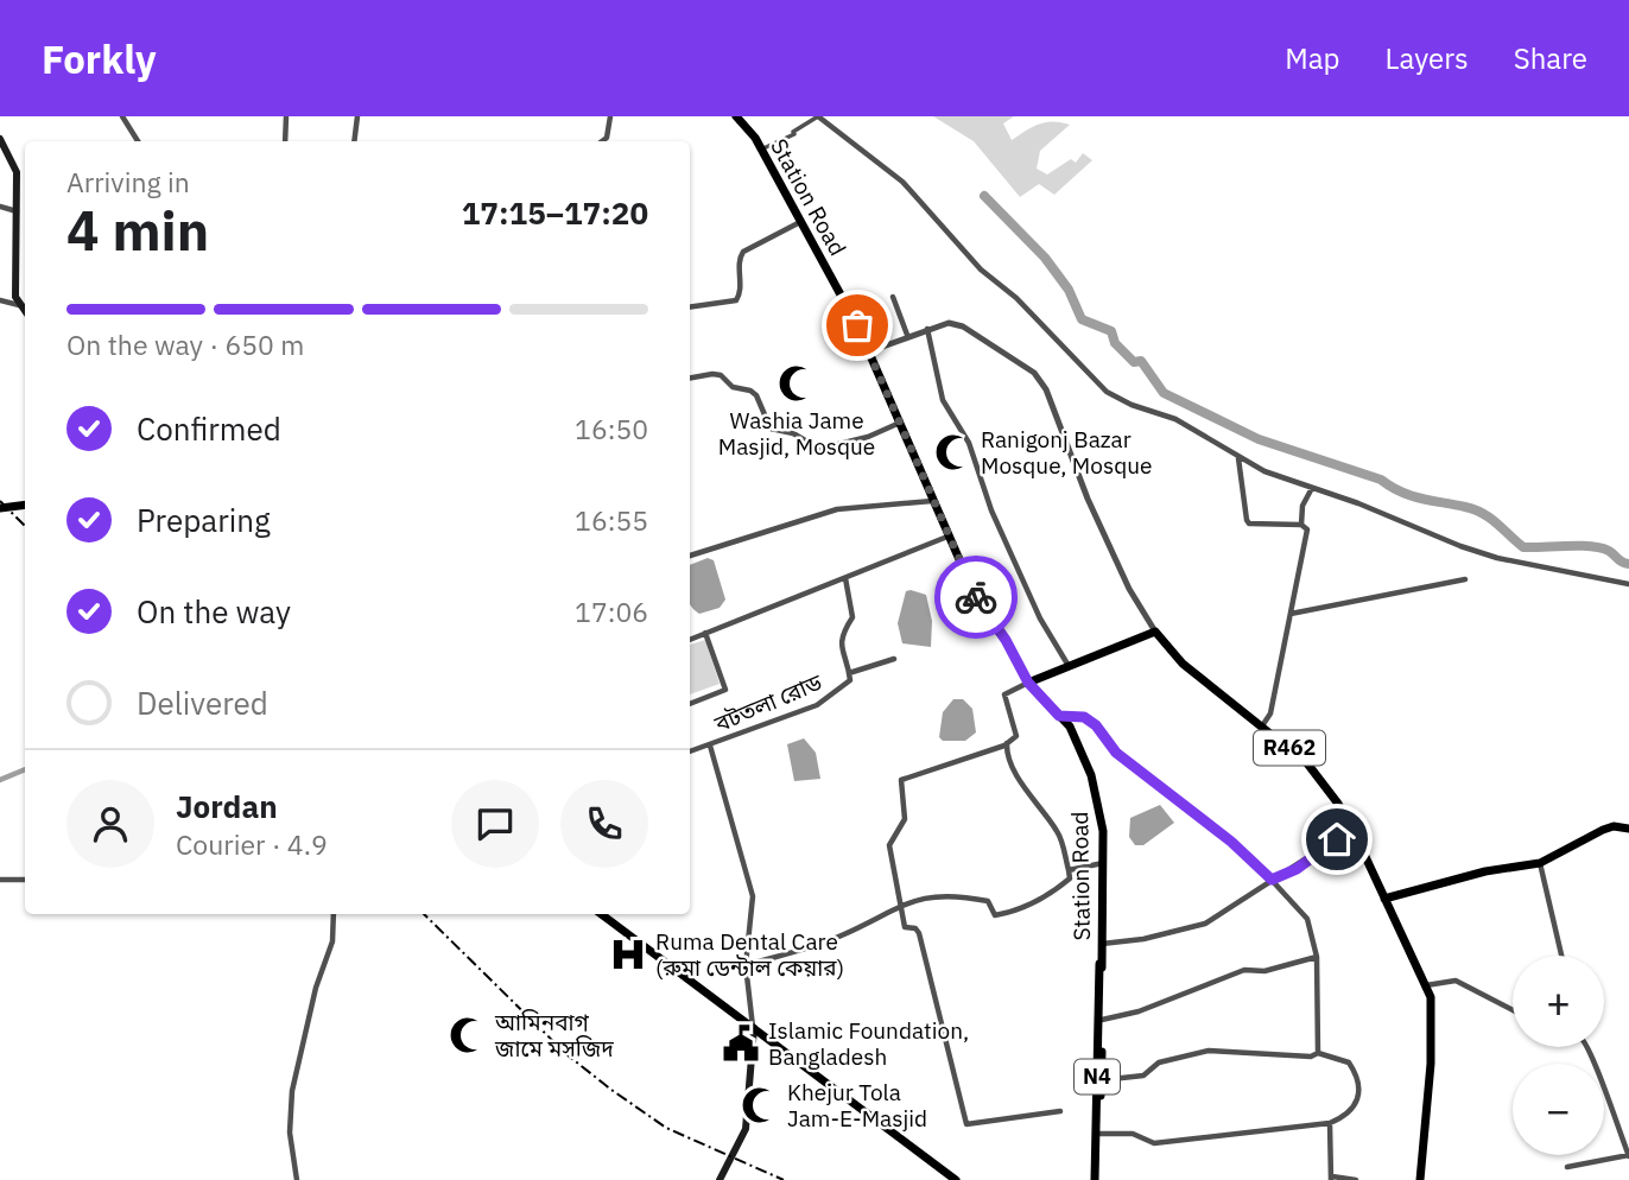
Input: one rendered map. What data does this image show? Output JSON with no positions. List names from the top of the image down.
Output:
{
  "streets": {
    "main road": ["Station Road", "R462", "N4"],
    "street": ["বটতলা রোড"]
  },
  "crossings": [
    ["Station Road", "N4"]
  ],
  "places": {
    "mosque": [
      "Washia Jame Masjid, Mosque",
      "Ranigonj Bazar Mosque, Mosque",
      "আমিনবাগ জামে মসজিদ",
      "Khejur Tola Jam-E-Masjid"
    ],
    "hospital": ["Ruma Dental Care (রুমা ডেন্টাল কেয়ার)"],
    "public building": ["Islamic Foundation, Bangladesh"]
  },
  "page": {
    "header": "Forkly",
    "nav": ["Map", "Layers", "Share"],
    "heading": ["4 min", "Arriving in", "17:15–17:20"],
    "panel": ["Jordan", "Courier · 4.9"],
    "bar": "On the way · 650 m",
    "list": [
      ["Confirmed", "16:50"],
      ["Preparing", "16:55"],
      ["On the way", "17:06"],
      "Delivered"
    ],
    "map_buttons": ["+", "−"]
  }
}
